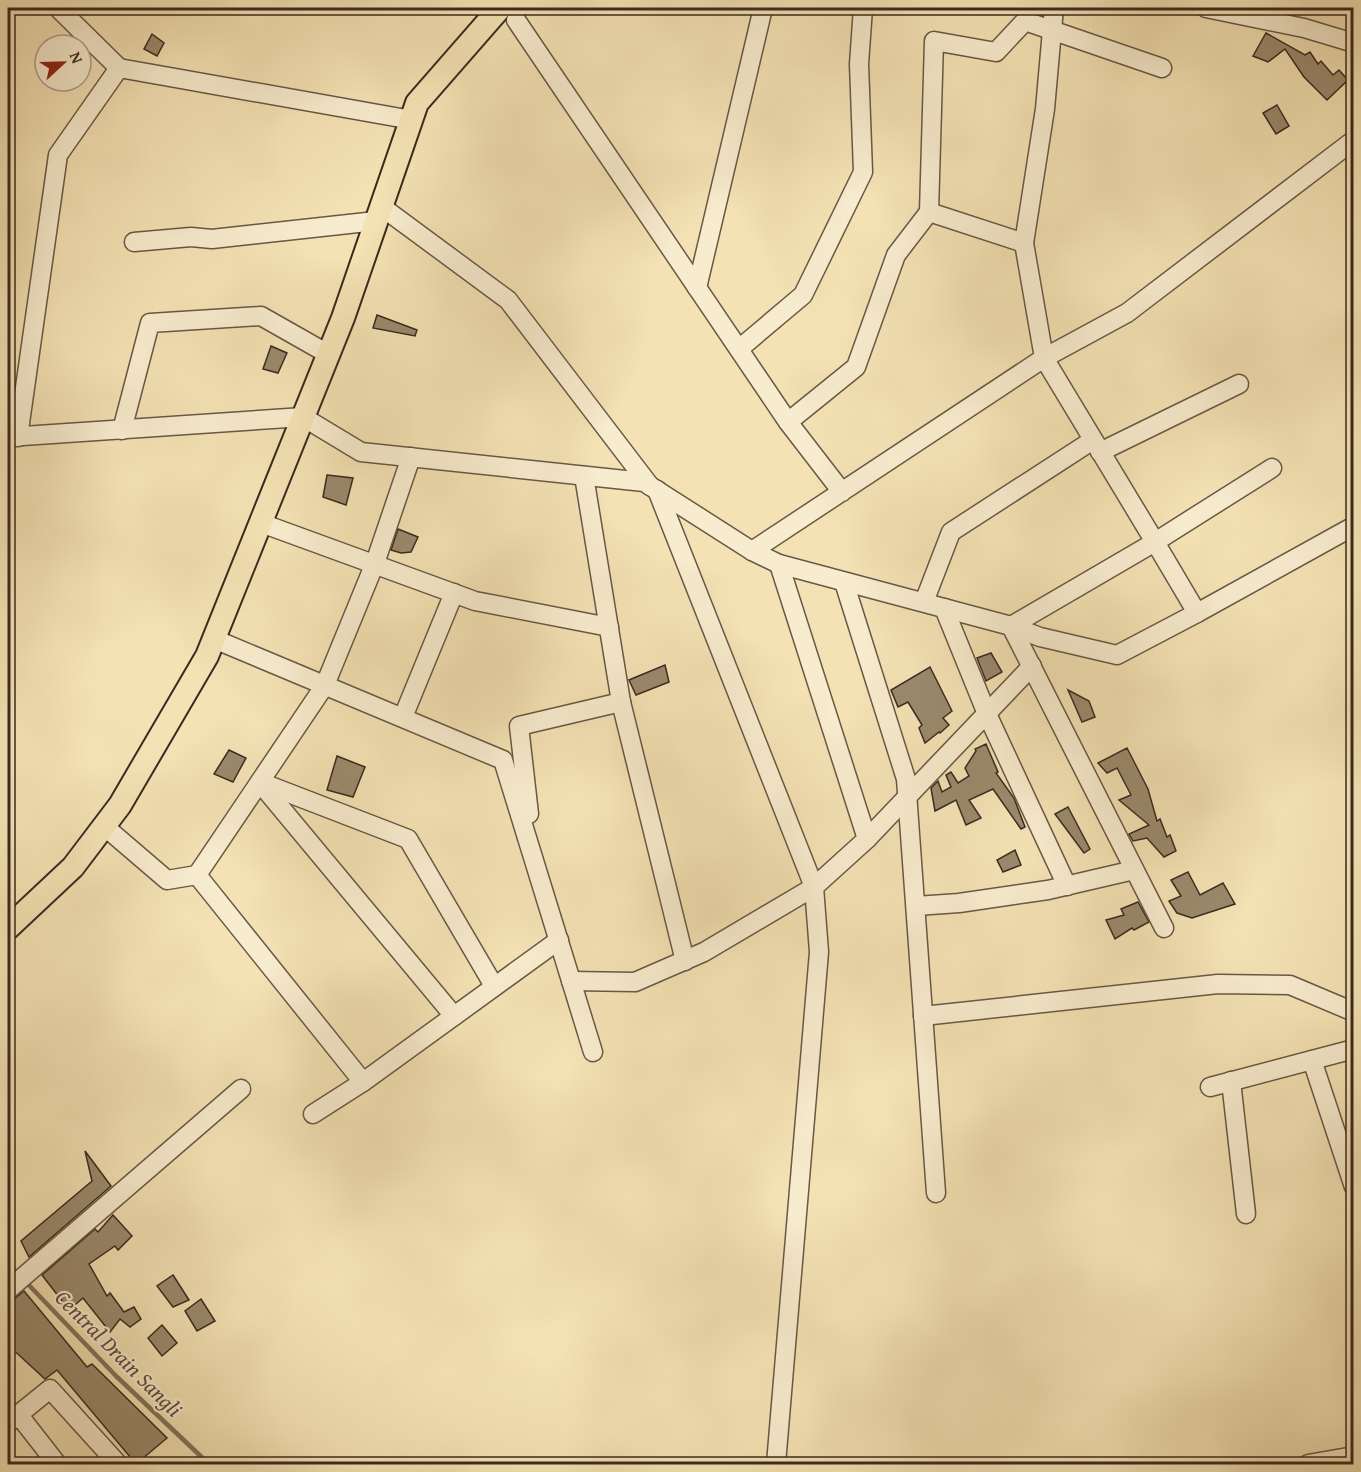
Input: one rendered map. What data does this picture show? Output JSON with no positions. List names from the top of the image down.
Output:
{
  "water": ["Central Drain Sangli"],
  "north": "right"
}
